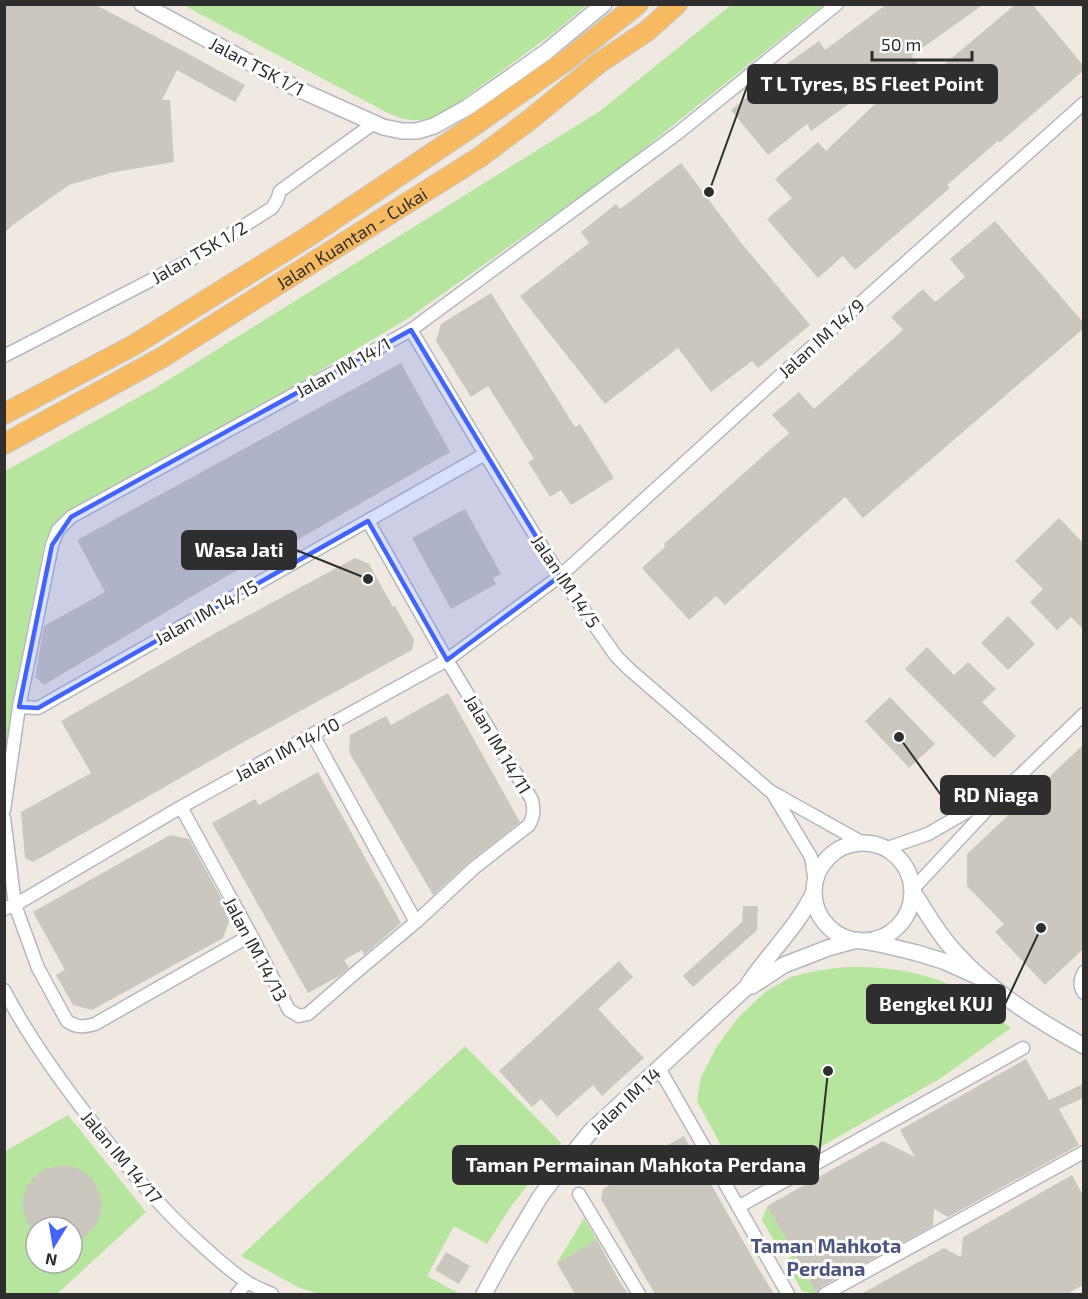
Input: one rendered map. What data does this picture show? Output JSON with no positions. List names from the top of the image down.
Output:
{
  "streets": {
    "highway": ["Jalan Kuantan - Cukai"],
    "street": [
      "Jalan TSK 1/1",
      "Jalan TSK 1/2",
      "Jalan IM 14/9",
      "Jalan IM 14/1",
      "Jalan IM 14/5",
      "Jalan IM 14/15",
      "Jalan IM 14/11",
      "Jalan IM 14/10",
      "Jalan IM 14/13",
      "Jalan IM 14",
      "Jalan IM 14/17"
    ]
  },
  "crossings": [
    ["Jalan TSK 1/1", "Jalan TSK 1/2"],
    ["Jalan IM 14/9", "Jalan IM 14/5"],
    ["Jalan IM 14/9", "Jalan IM 14/10"],
    ["Jalan IM 14/1", "Jalan IM 14/5"],
    ["Jalan IM 14/1", "Jalan IM 14/15"],
    ["Jalan IM 14/5", "Jalan IM 14/15"],
    ["Jalan IM 14/5", "Jalan IM 14/10"],
    ["Jalan IM 14/15", "Jalan IM 14/11"],
    ["Jalan IM 14/11", "Jalan IM 14/10"],
    ["Jalan IM 14/11", "Jalan IM 14/13"],
    ["Jalan IM 14/10", "Jalan IM 14/13"]
  ],
  "districts": ["Taman Mahkota Perdana"],
  "places": [
    "T L Tyres, BS Fleet Point",
    "Wasa Jati",
    "RD Niaga",
    "Bengkel KUJ",
    "Taman Permainan Mahkota Perdana"
  ],
  "scale_bar": "50 m",
  "north": "bottom"
}
